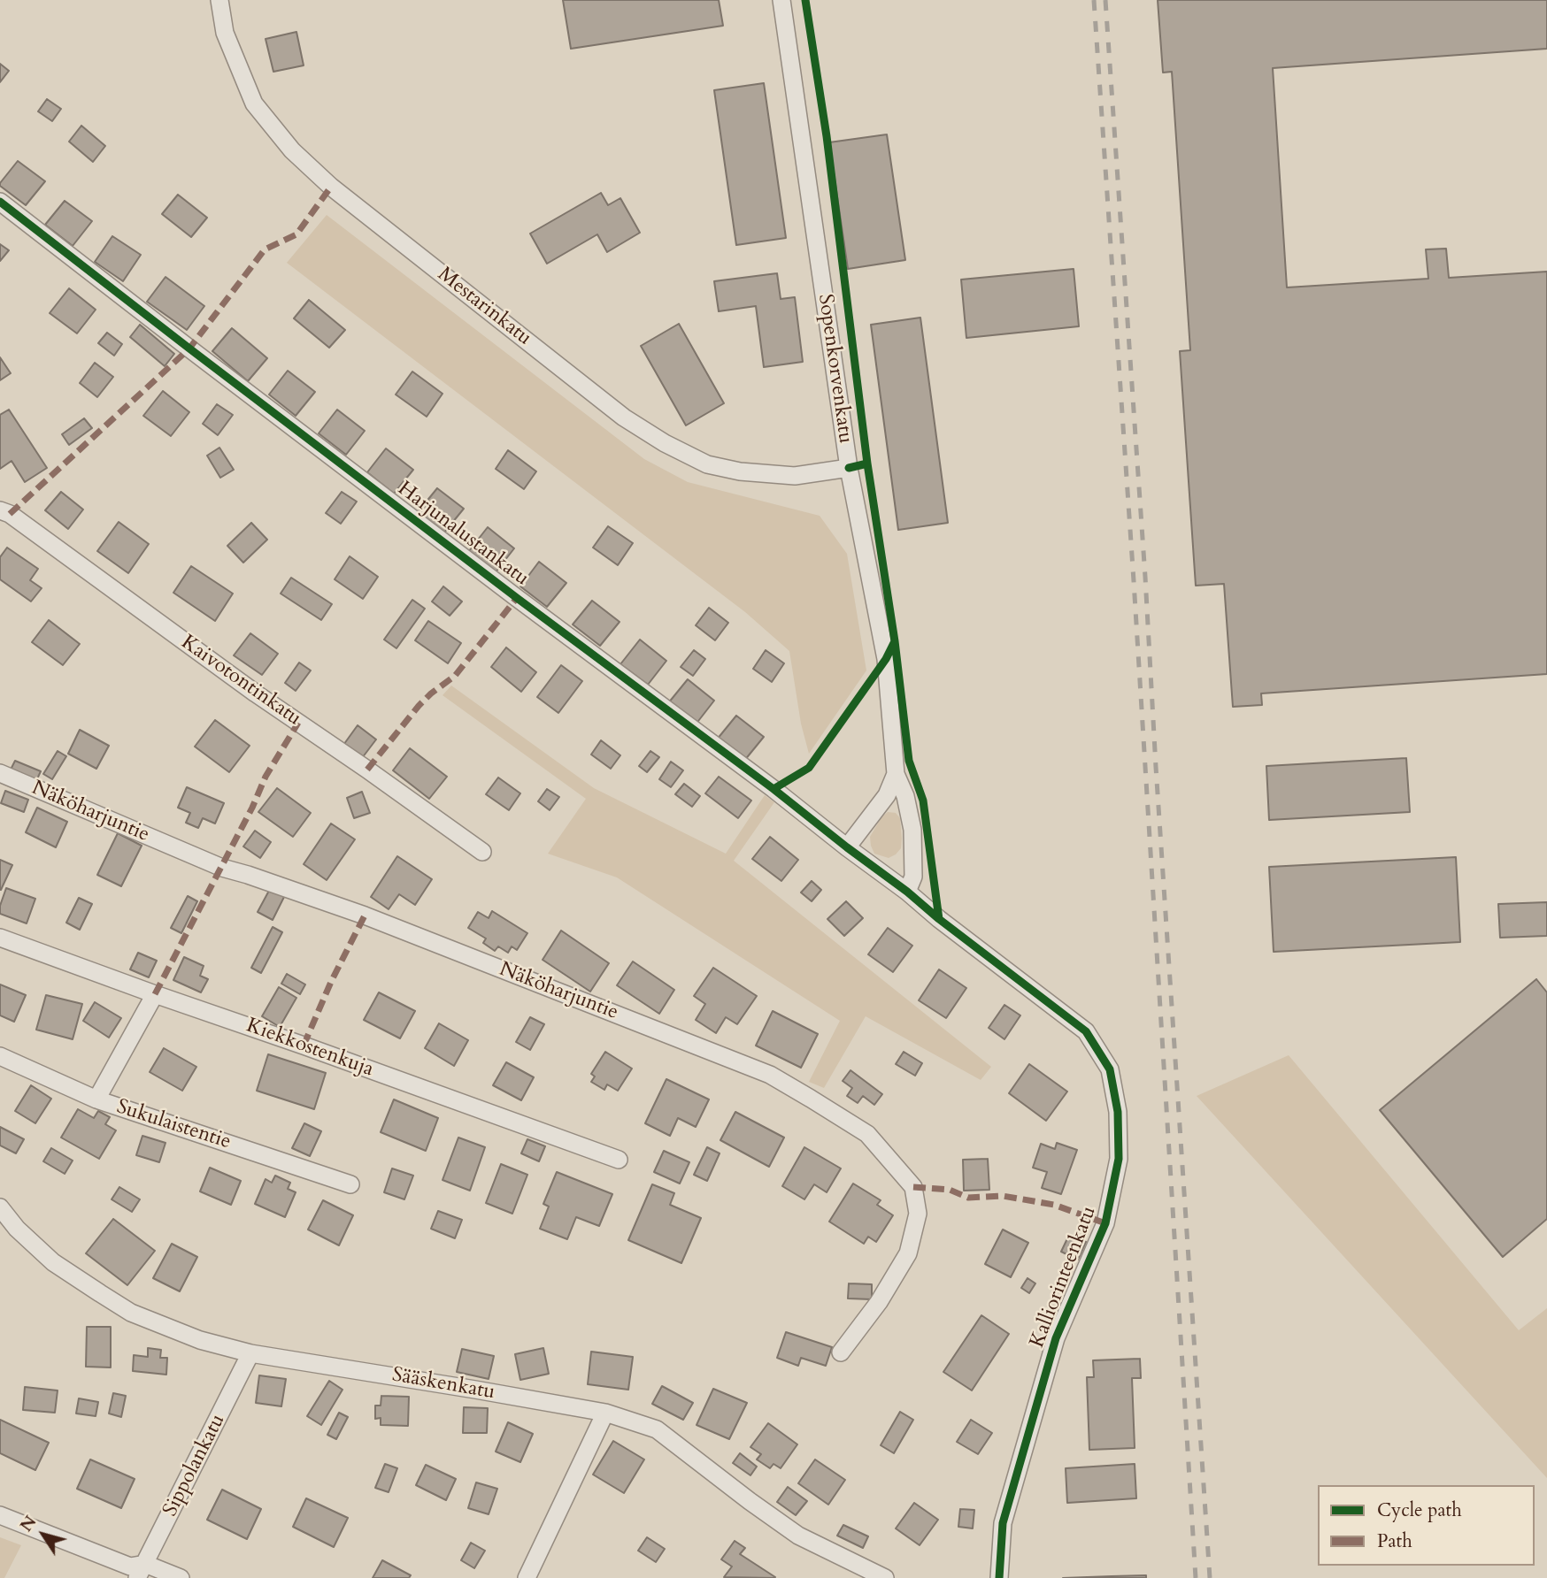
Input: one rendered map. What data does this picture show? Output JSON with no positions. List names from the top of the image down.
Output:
{
  "streets": {
    "street": [
      "Mestarinkatu",
      "Sopenkorvenkatu",
      "Harjunalustankatu",
      "Kaivotontinkatu",
      "Näköharjuntie",
      "Kiekkostenkuja",
      "Sukulaistentie",
      "Kalliorinteenkatu",
      "Sääskenkatu",
      "Sippolankatu"
    ]
  },
  "crossings": [
    ["Mestarinkatu", "Sopenkorvenkatu"],
    ["Harjunalustankatu", "Kalliorinteenkatu"],
    ["Sääskenkatu", "Sippolankatu"]
  ],
  "legend": ["Cycle path", "Path"],
  "north": "top left"
}
